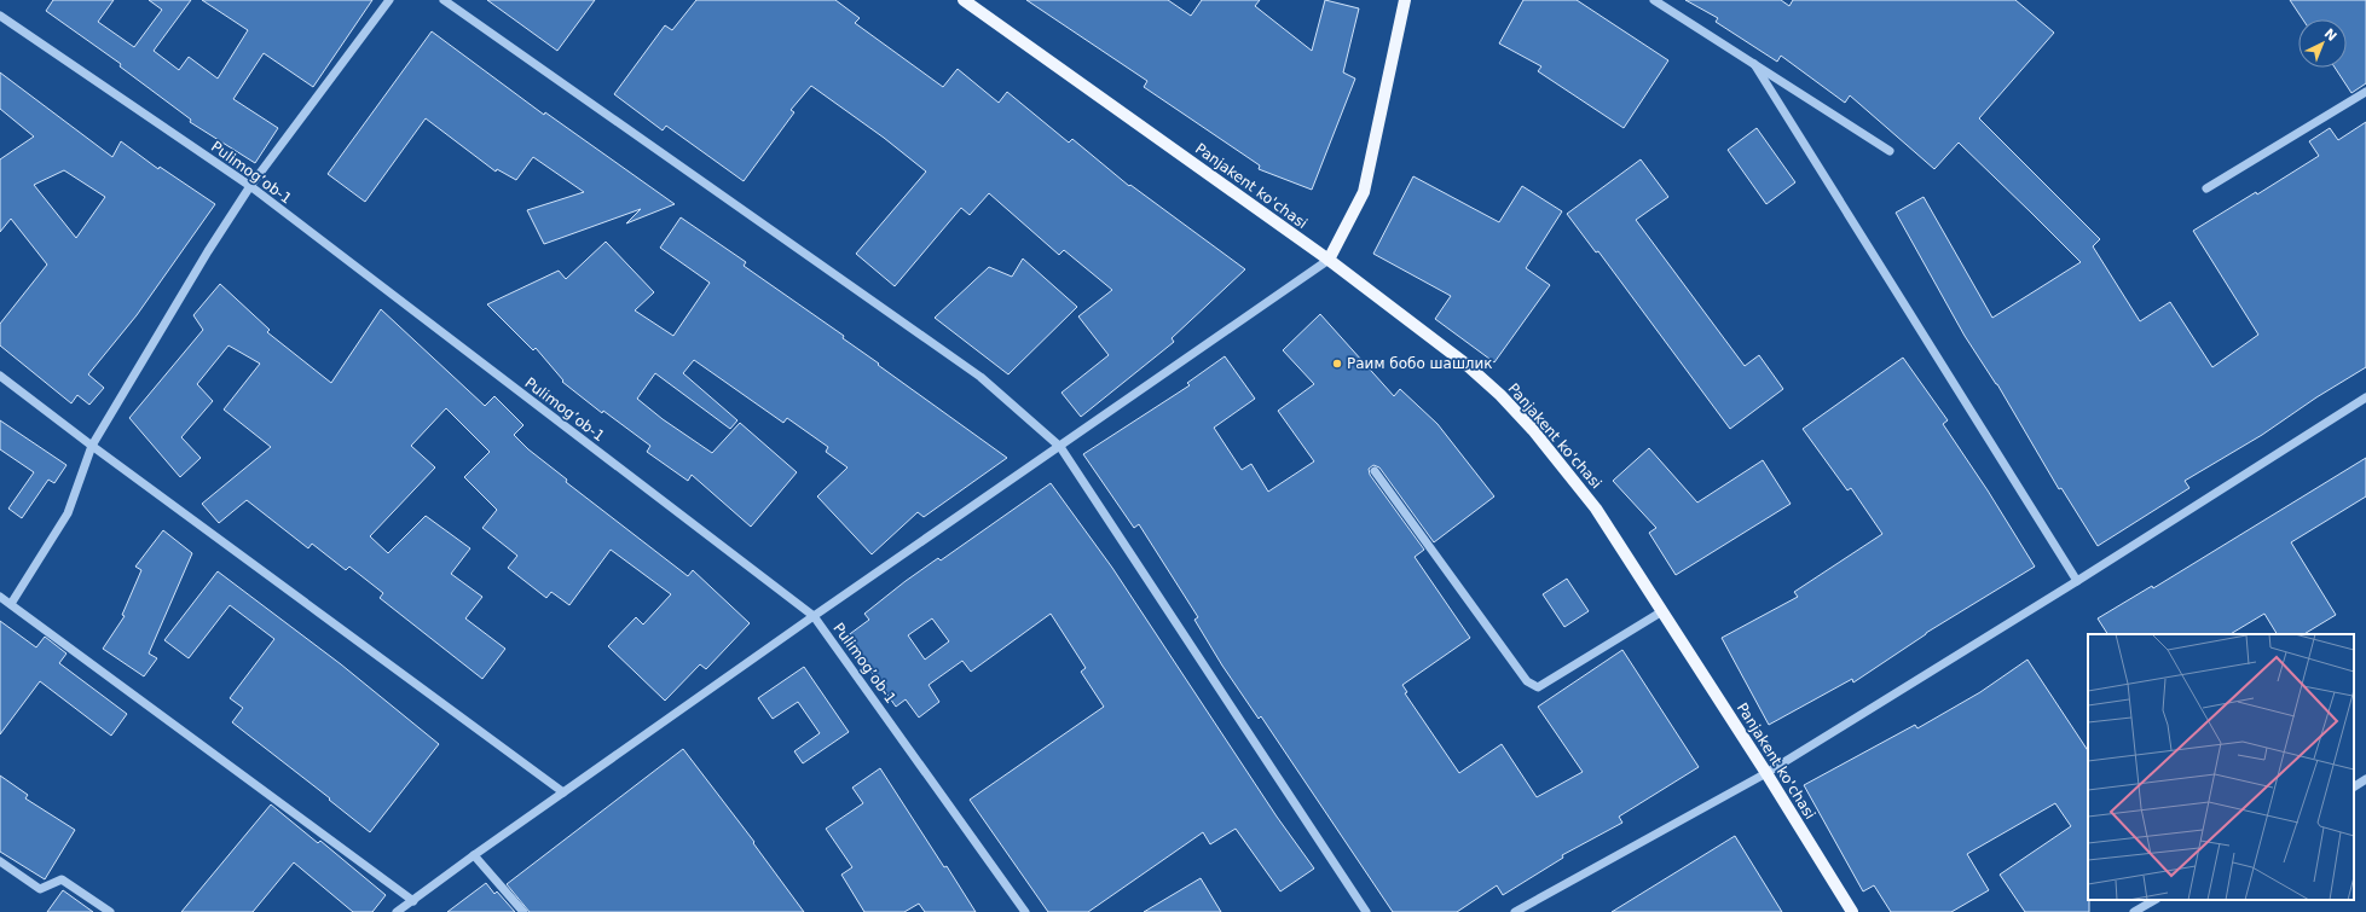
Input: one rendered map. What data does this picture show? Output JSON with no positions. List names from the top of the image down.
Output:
{
  "streets": {
    "main road": ["Panjakent ko'chasi"],
    "street": ["Pulimog’ob-1"]
  },
  "places": ["Раим бобо шашлик"],
  "north": "top right"
}
